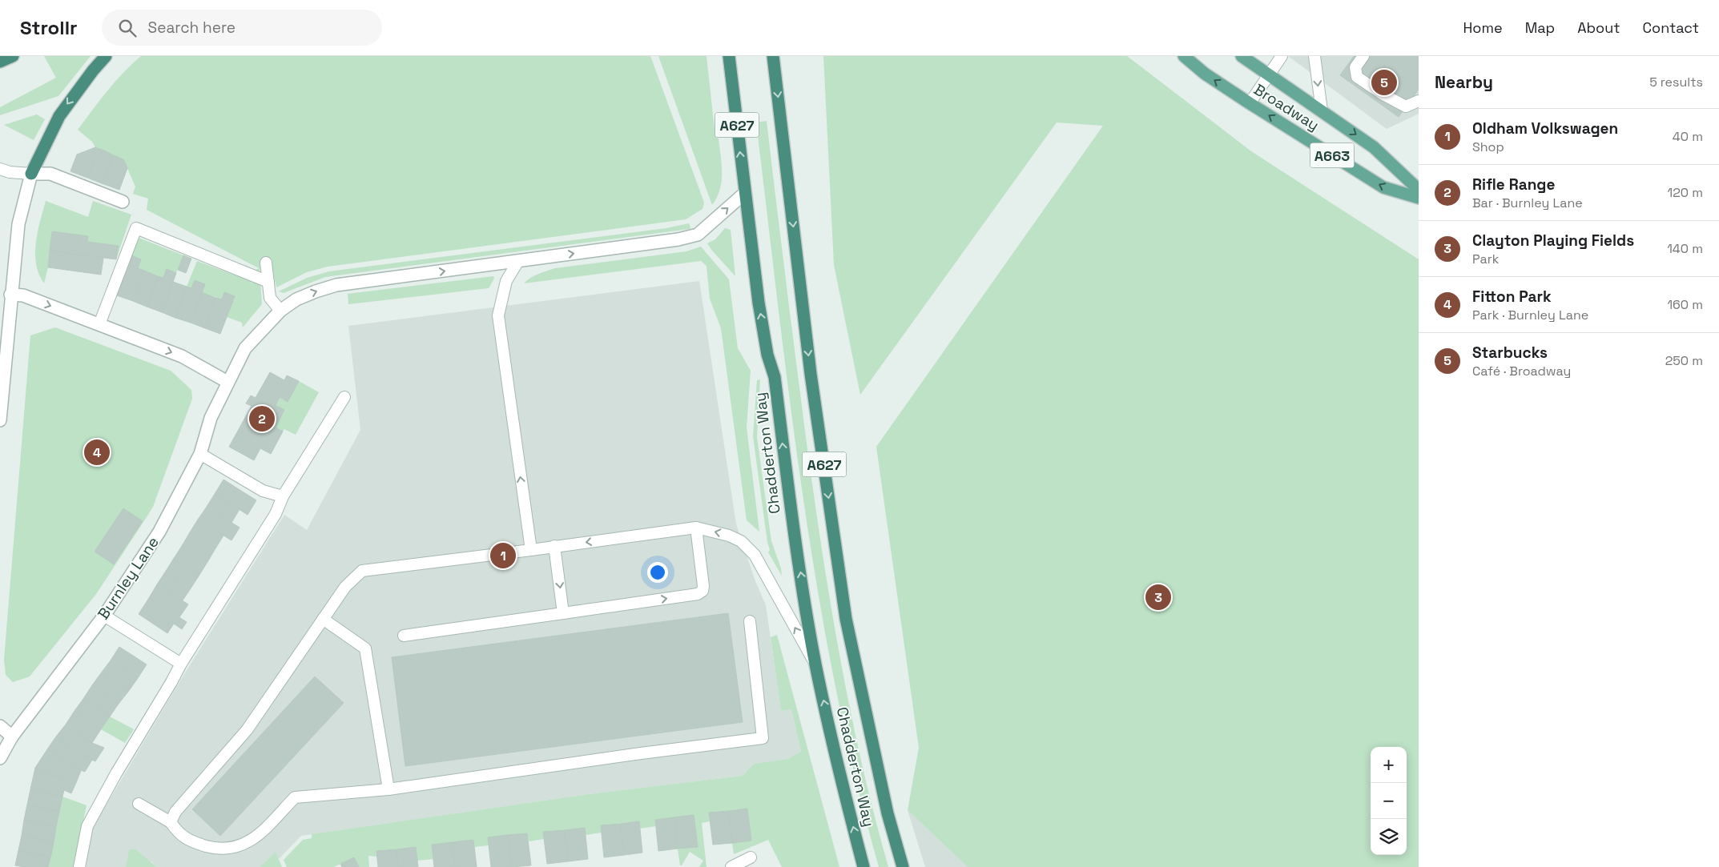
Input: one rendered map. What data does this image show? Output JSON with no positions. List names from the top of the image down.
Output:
{
  "streets": {
    "highway": ["A627", "Chadderton Way"],
    "main road": ["Broadway", "A663"],
    "street": ["Burnley Lane"]
  },
  "crossings": [
    ["Chadderton Way", "Burnley Lane"]
  ],
  "one_way": ["Burnley Lane"],
  "page": {
    "header": "Strollr",
    "search": "Search here",
    "nav": [
      "Home",
      "Map",
      "About",
      "Contact"
    ],
    "heading": ["Nearby", "5 results"],
    "pins": [
      "5",
      "2",
      "4",
      "1",
      "3"
    ],
    "list": [
      {
        "mark": "1",
        "name": "Oldham Volkswagen",
        "note": "Shop",
        "value": "40 m"
      },
      {
        "mark": "2",
        "name": "Rifle Range",
        "note": "Bar · Burnley Lane",
        "value": "120 m"
      },
      {
        "mark": "3",
        "name": "Clayton Playing Fields",
        "note": "Park",
        "value": "140 m"
      },
      {
        "mark": "4",
        "name": "Fitton Park",
        "note": "Park · Burnley Lane",
        "value": "160 m"
      },
      {
        "mark": "5",
        "name": "Starbucks",
        "note": "Café · Broadway",
        "value": "250 m"
      }
    ],
    "map_buttons": ["+", "−"]
  }
}
